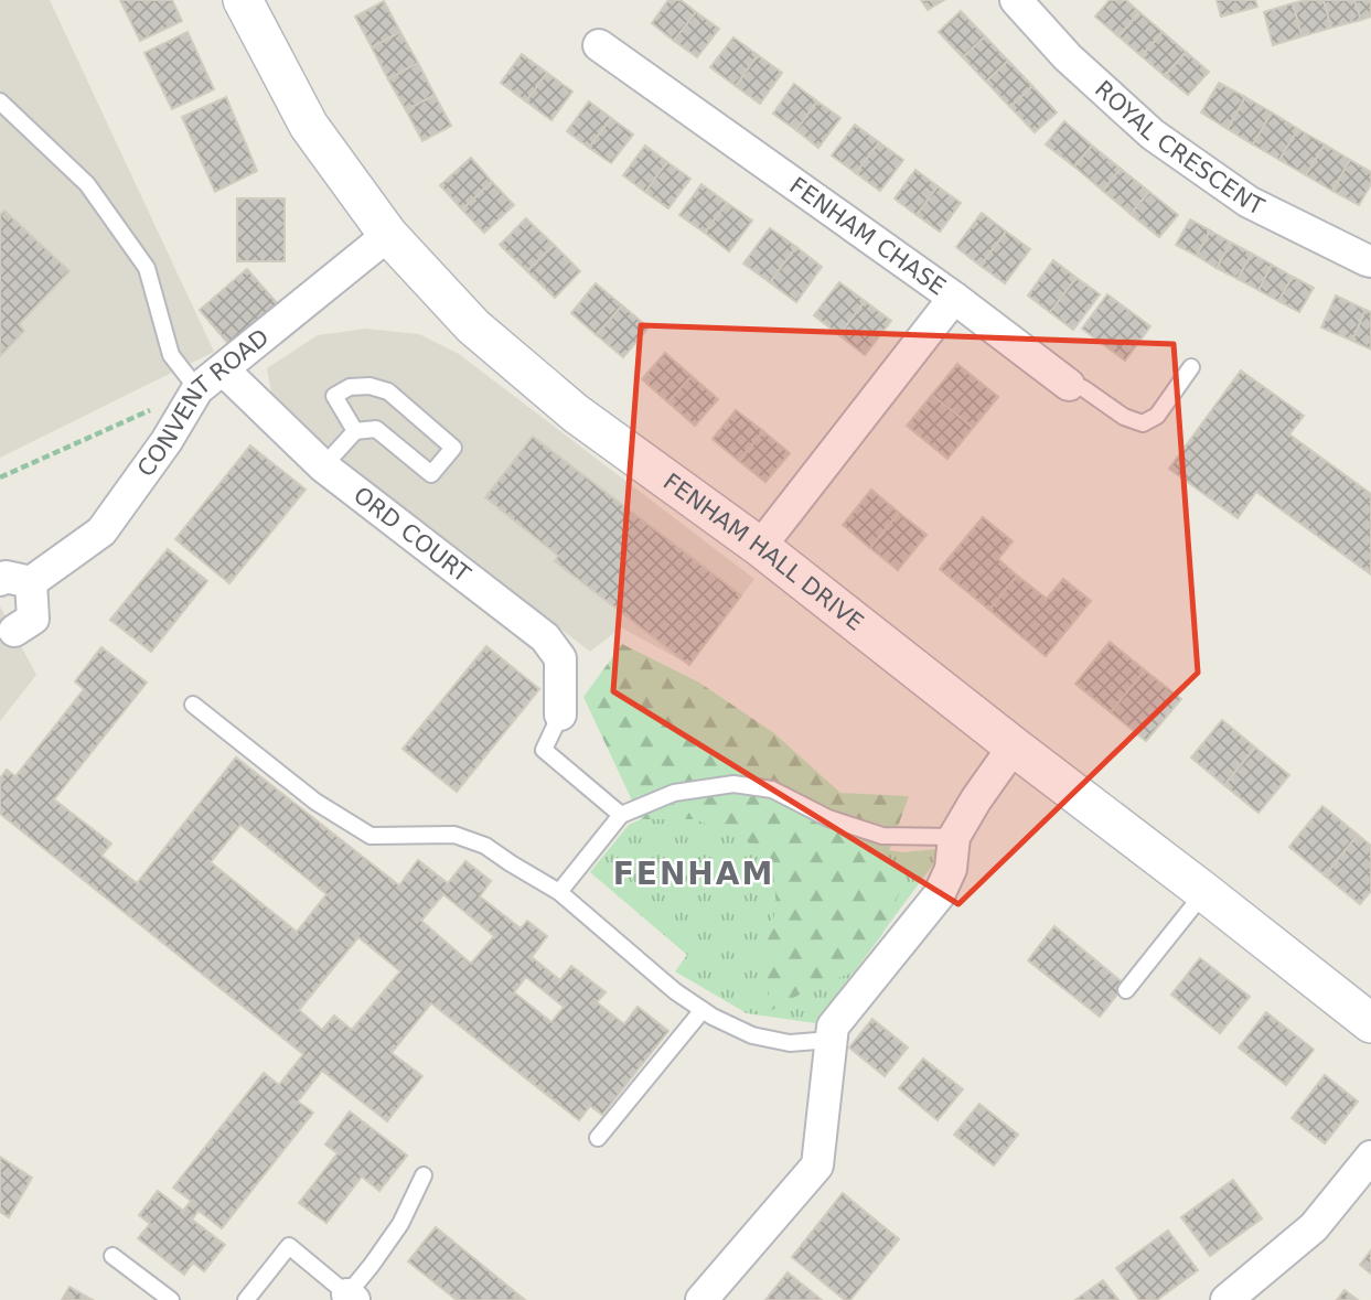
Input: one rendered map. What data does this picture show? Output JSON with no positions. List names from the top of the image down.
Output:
{
  "streets": {
    "street": [
      "ROYAL CRESCENT",
      "FENHAM CHASE",
      "CONVENT ROAD",
      "ORD COURT",
      "FENHAM HALL DRIVE"
    ]
  },
  "crossings": [
    ["FENHAM CHASE", "FENHAM HALL DRIVE"],
    ["CONVENT ROAD", "ORD COURT"],
    ["CONVENT ROAD", "FENHAM HALL DRIVE"]
  ],
  "districts": ["FENHAM"]
}
